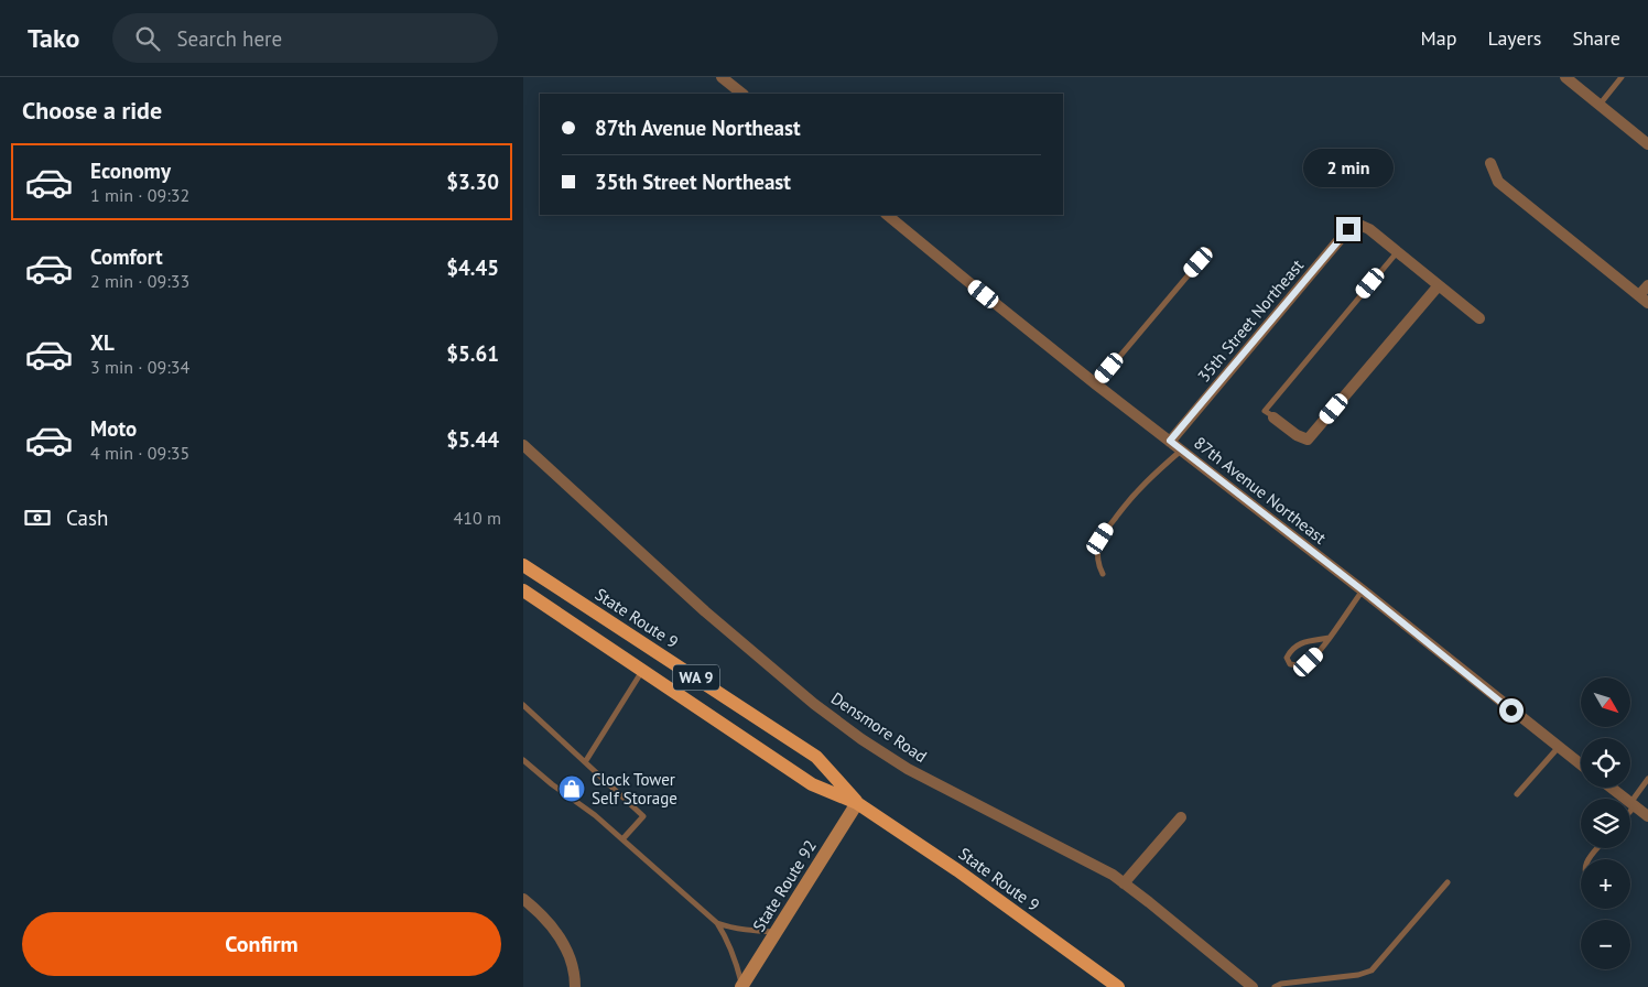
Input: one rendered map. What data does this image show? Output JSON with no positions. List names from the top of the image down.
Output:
{
  "streets": {
    "main road": ["State Route 9", "WA 9", "State Route 92"],
    "street": ["35th Street Northeast", "87th Avenue Northeast", "Densmore Road"]
  },
  "crossings": [
    ["35th Street Northeast", "87th Avenue Northeast"],
    ["State Route 9", "State Route 92"]
  ],
  "places": {
    "shop": ["Clock Tower Self Storage"]
  },
  "north": "bottom right",
  "page": {
    "header": "Tako",
    "search": "Search here",
    "nav": ["Map", "Layers", "Share"],
    "heading": "Choose a ride",
    "banner": ["87th Avenue Northeast", "35th Street Northeast"],
    "list": [
      {
        "name": "Economy",
        "note": "1 min · 09:32",
        "value": "$3.30"
      },
      {
        "name": "Comfort",
        "note": "2 min · 09:33",
        "value": "$4.45"
      },
      {
        "name": "XL",
        "note": "3 min · 09:34",
        "value": "$5.61"
      },
      {
        "name": "Moto",
        "note": "4 min · 09:35",
        "value": "$5.44"
      }
    ],
    "bubble": "2 min",
    "pay": ["Cash", "410 m"],
    "map_buttons": ["+", "−"],
    "buttons": "Confirm"
  }
}
